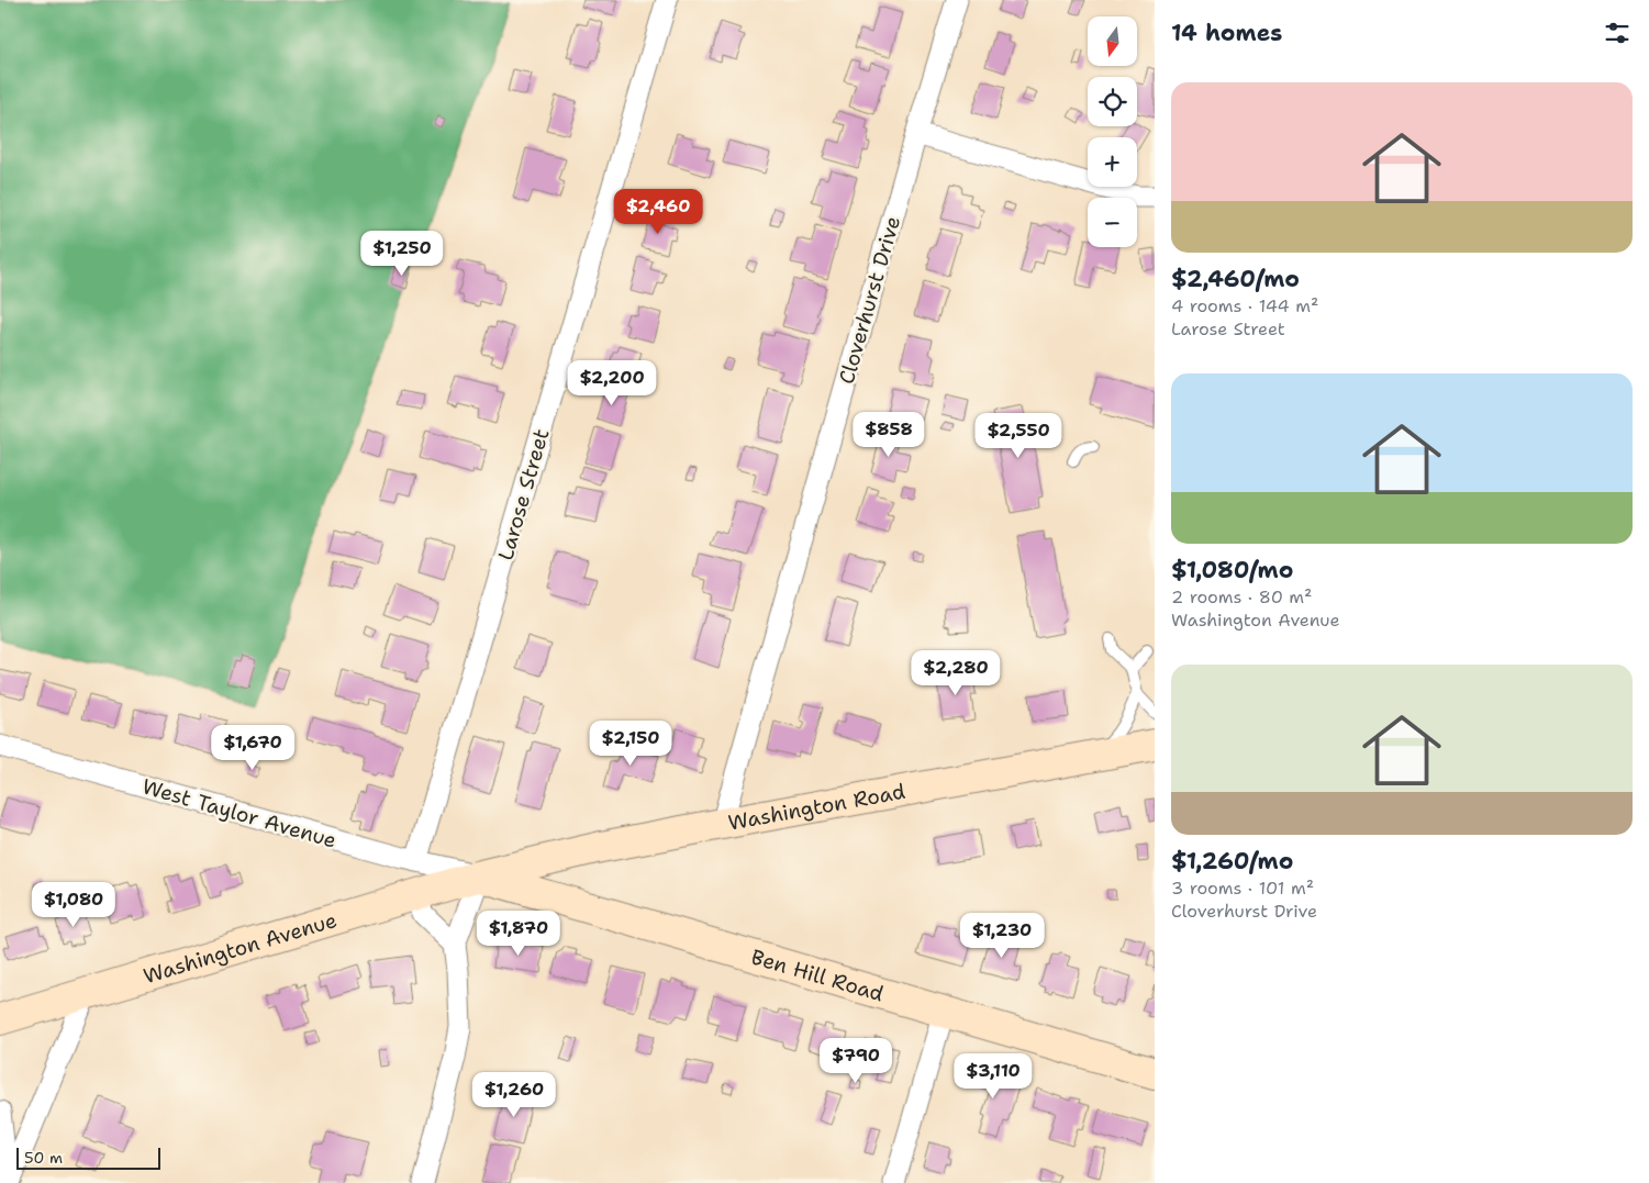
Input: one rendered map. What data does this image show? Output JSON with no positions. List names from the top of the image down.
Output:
{
  "streets": {
    "street": [
      "Cloverhurst Drive",
      "Larose Street",
      "Washington Road",
      "West Taylor Avenue",
      "Washington Avenue",
      "Ben Hill Road"
    ]
  },
  "crossings": [
    ["Cloverhurst Drive", "Washington Road"],
    ["Larose Street", "West Taylor Avenue"],
    ["Washington Road", "West Taylor Avenue"],
    ["Washington Road", "Washington Avenue"],
    ["Washington Road", "Ben Hill Road"],
    ["West Taylor Avenue", "Washington Avenue"],
    ["West Taylor Avenue", "Ben Hill Road"],
    ["Washington Avenue", "Ben Hill Road"]
  ],
  "scale_bar": "50 m",
  "north": "bottom",
  "page": {
    "heading": "14 homes",
    "map_buttons": ["+", "−"],
    "list": [
      {
        "name": "$2,460/mo",
        "note": "4 rooms · 144 m² · Larose Street"
      },
      {
        "name": "$1,080/mo",
        "note": "2 rooms · 80 m² · Washington Avenue"
      },
      {
        "name": "$1,260/mo",
        "note": "3 rooms · 101 m² · Cloverhurst Drive"
      }
    ],
    "price": [
      "$2,460",
      "$1,250",
      "$2,200",
      "$858",
      "$2,550",
      "$2,280",
      "$2,150",
      "$1,670",
      "$1,080",
      "$1,870",
      "$1,230",
      "$790",
      "$3,110",
      "$1,260"
    ],
    "scale": "50 m"
  }
}
